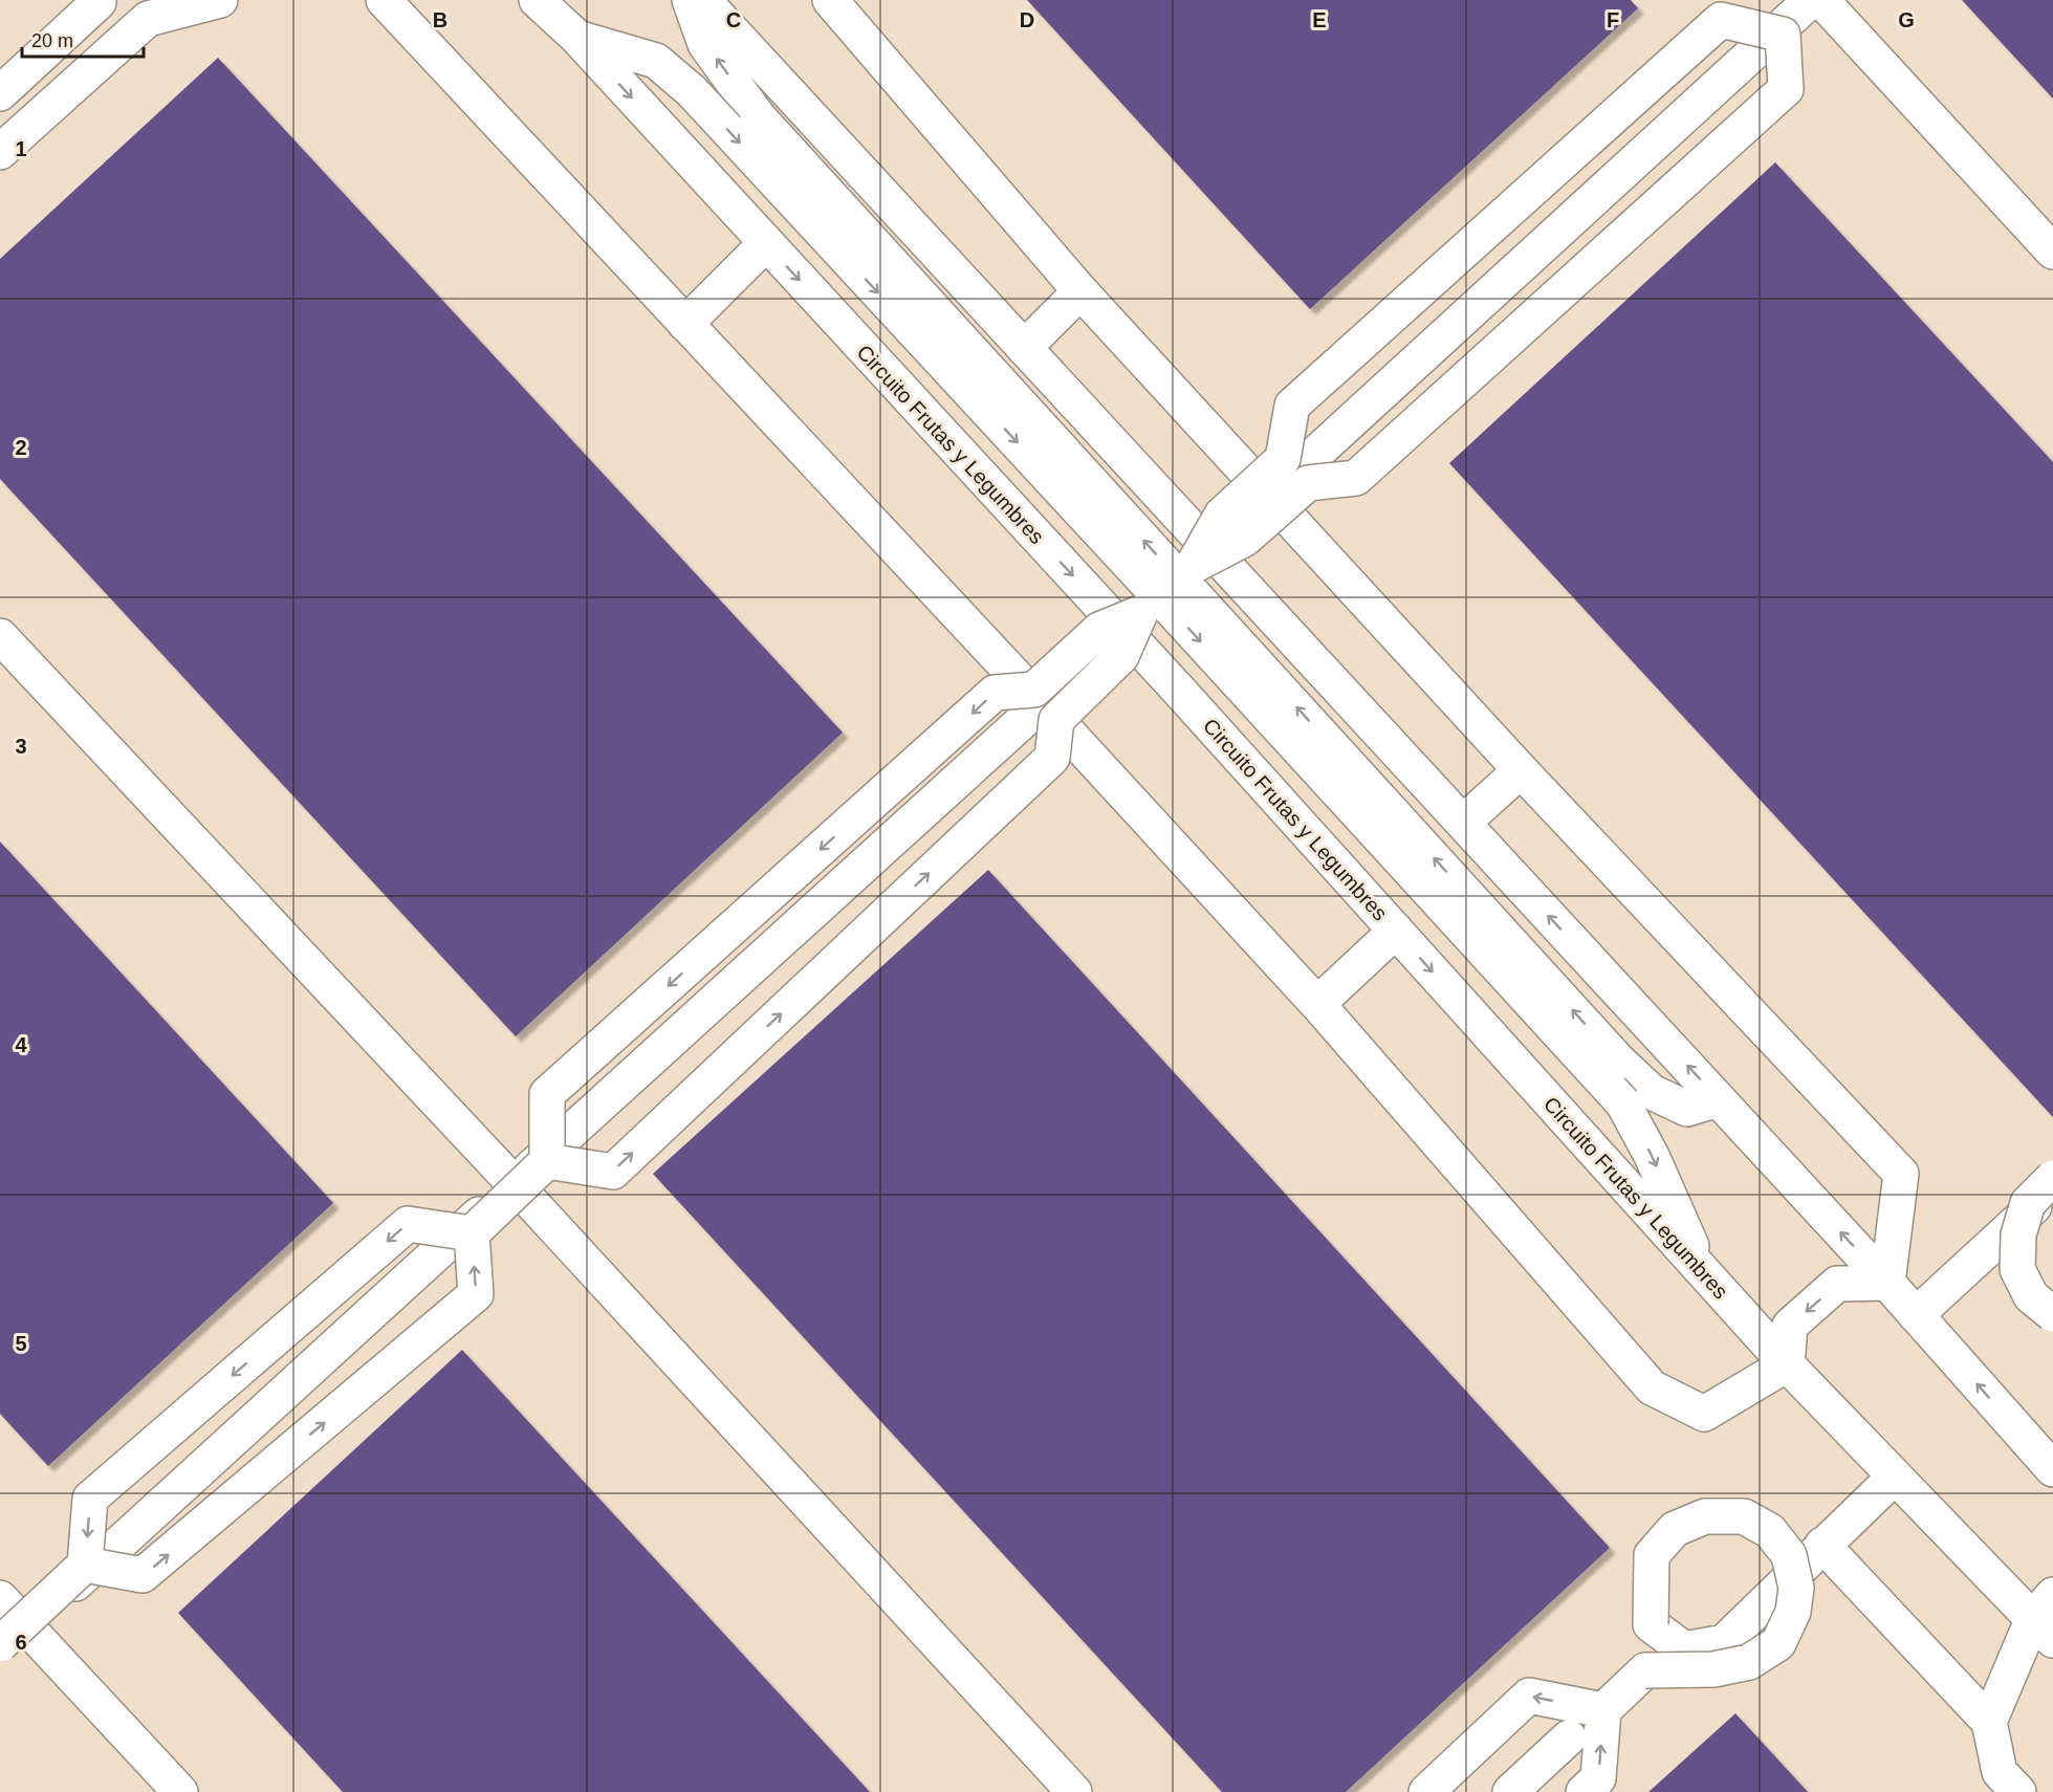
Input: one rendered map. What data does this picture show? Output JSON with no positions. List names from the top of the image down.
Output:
{
  "streets": {
    "street": ["Circuito Frutas y Legumbres"]
  },
  "scale_bar": "20 m",
  "grid": {
    "columns": [
      "B",
      "C",
      "D",
      "E",
      "F",
      "G"
    ],
    "rows": [
      "1",
      "2",
      "3",
      "4",
      "5",
      "6"
    ]
  }
}
